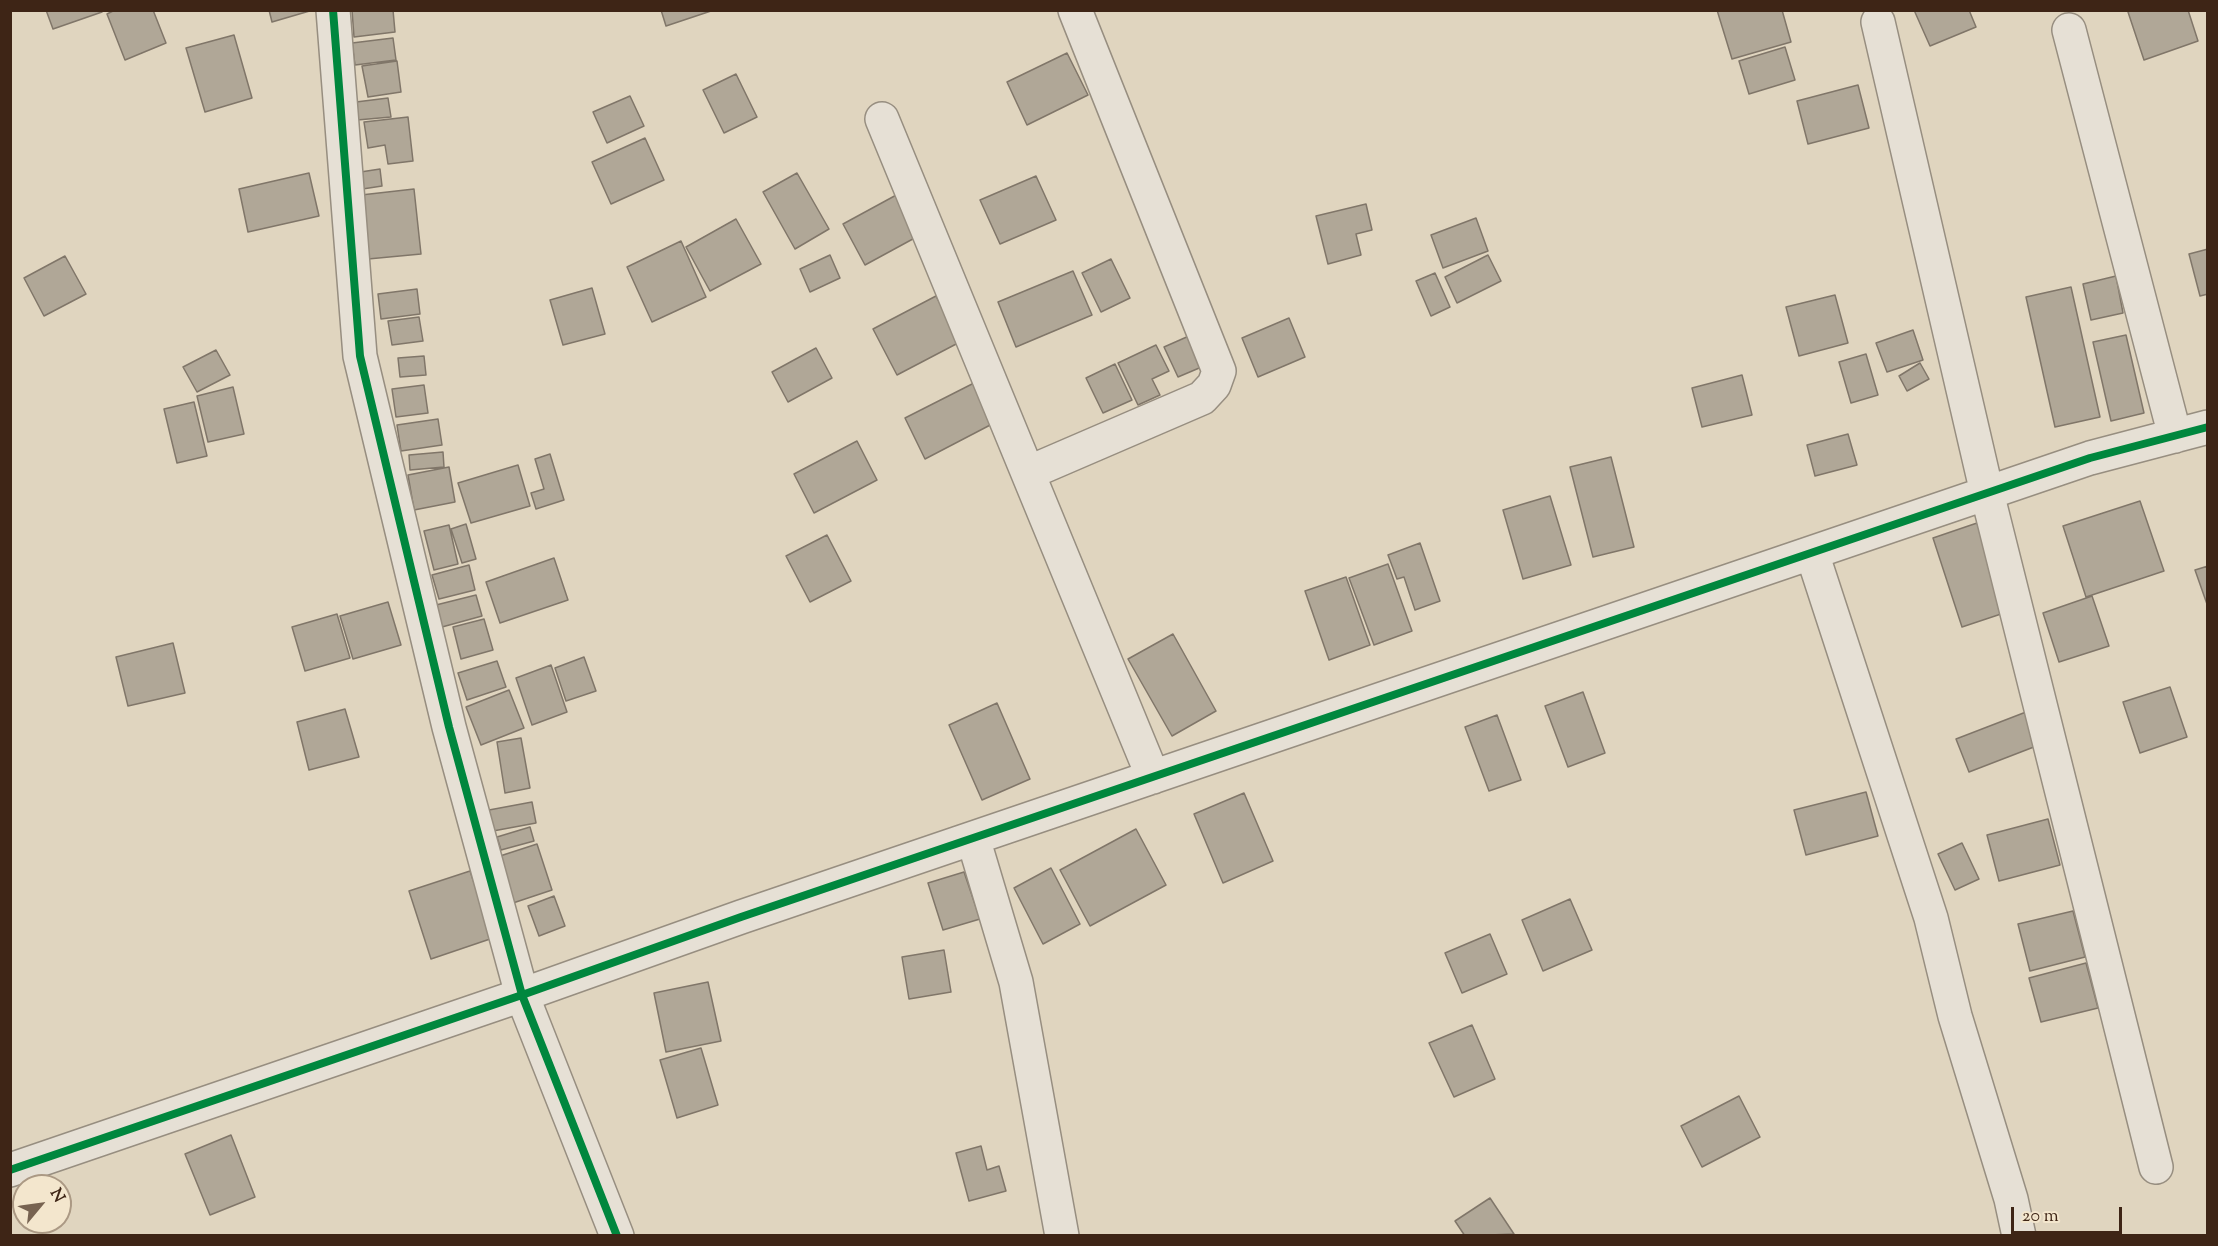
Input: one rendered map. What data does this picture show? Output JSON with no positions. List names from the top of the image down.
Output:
{
  "scale_bar": "20 m",
  "north": "top right"
}
